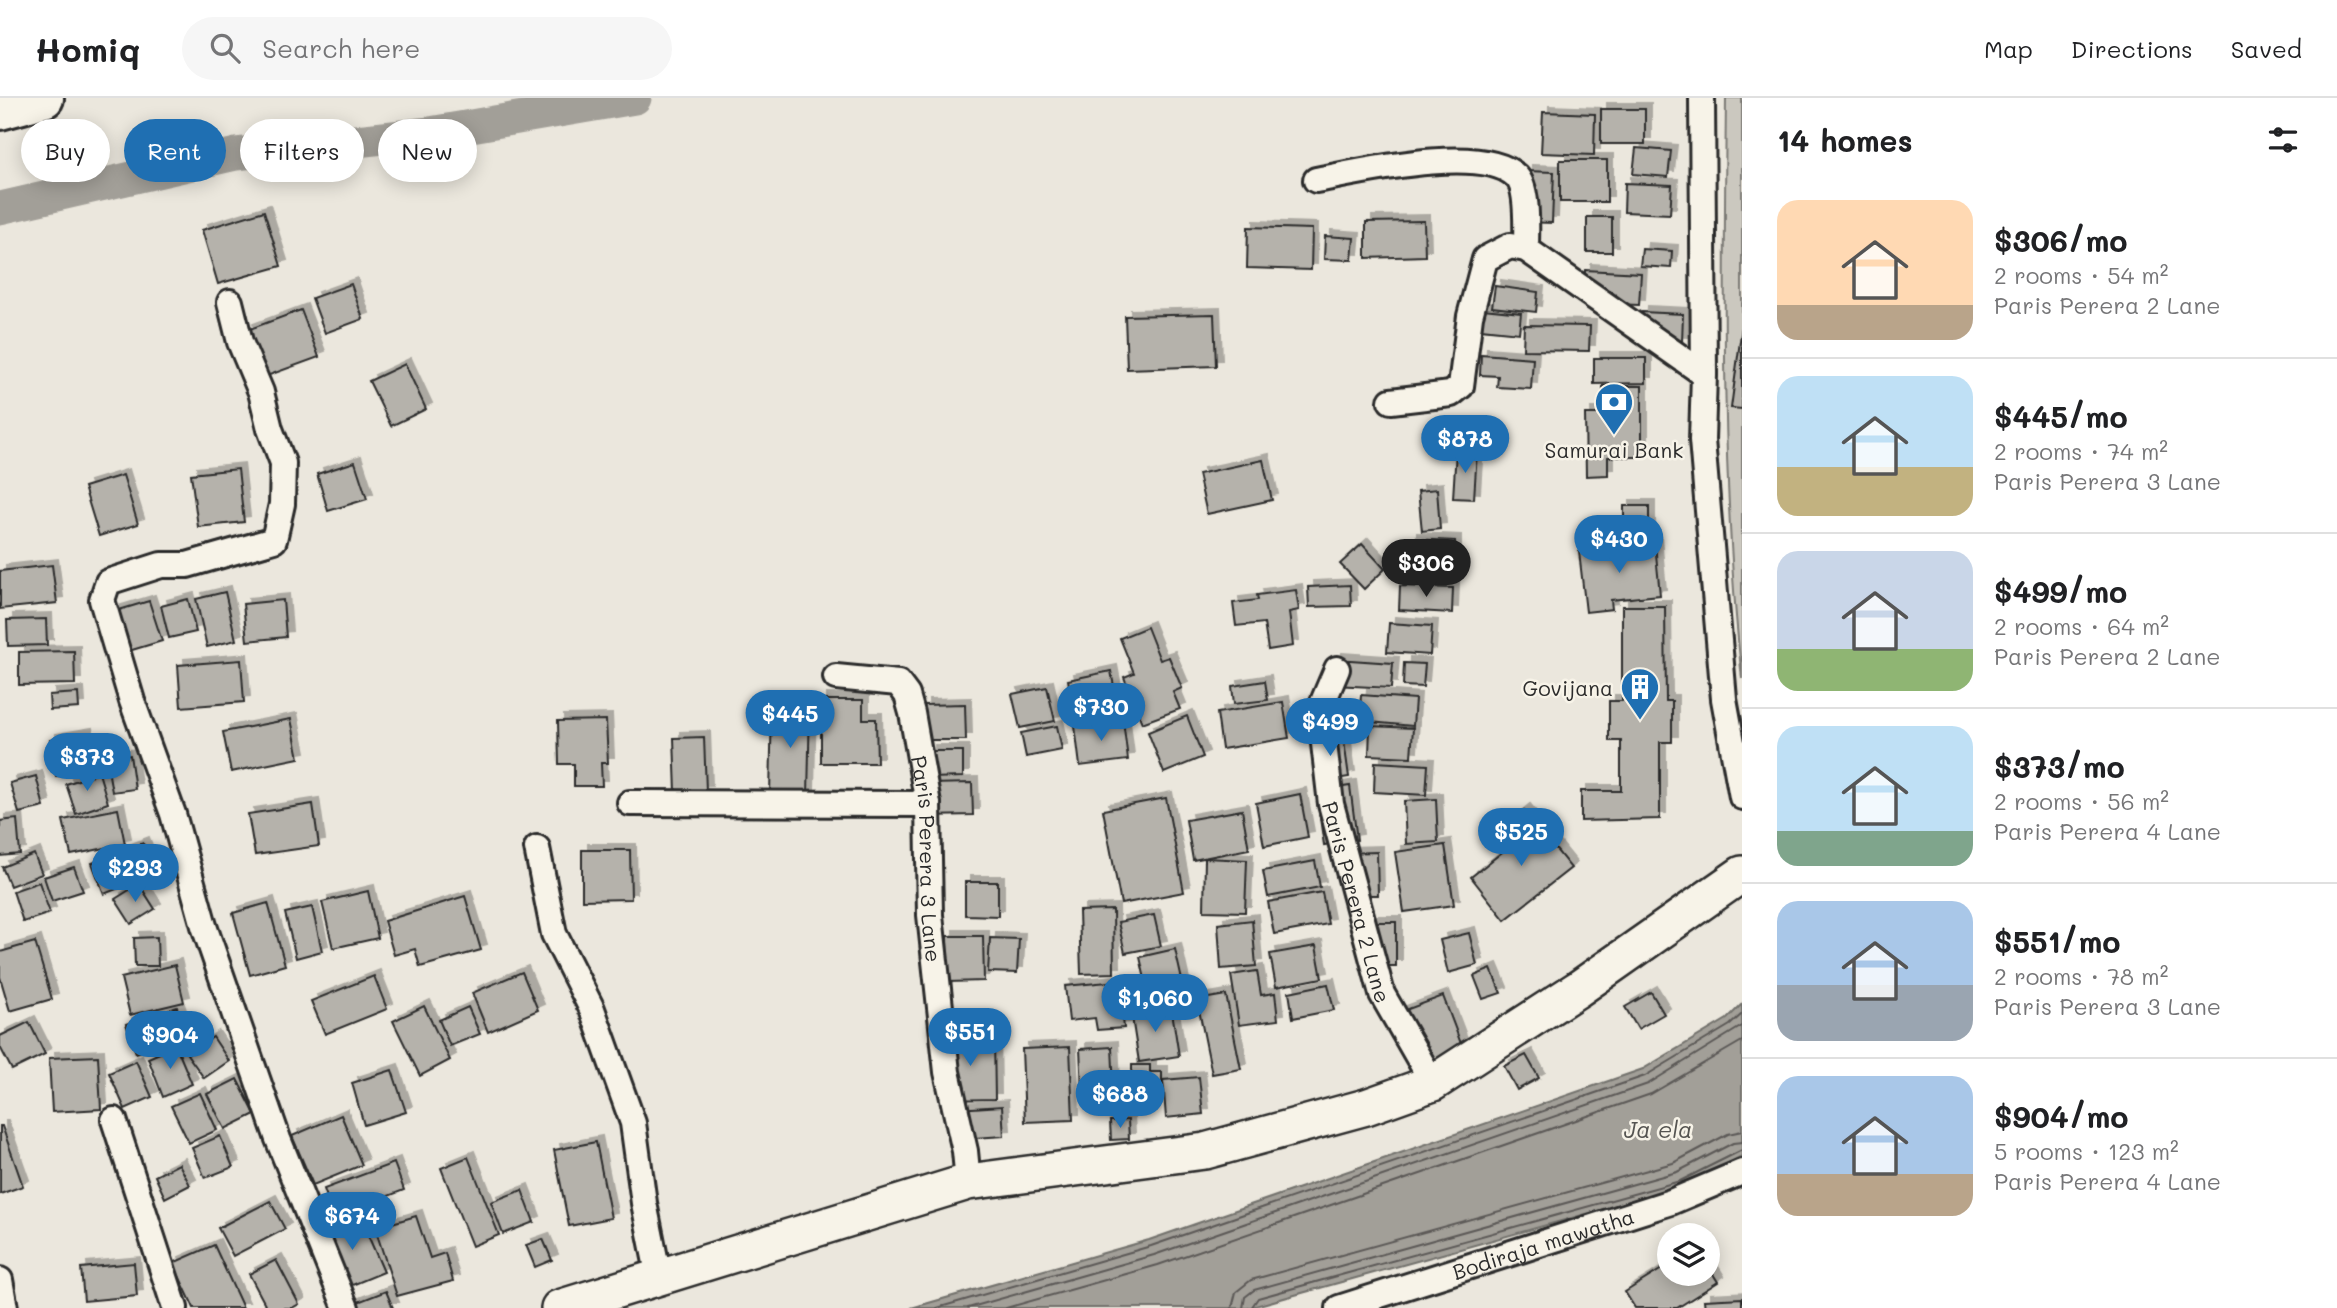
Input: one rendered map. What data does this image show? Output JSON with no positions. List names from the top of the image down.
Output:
{
  "streets": {
    "street": ["Paris Perera 3 Lane", "Paris Perera 2 Lane", "Bodiraja mawatha"]
  },
  "water": ["Ja ela"],
  "places": {
    "bank": ["Samurai Bank"],
    "building": ["Govijana"]
  },
  "page": {
    "header": "Homiq",
    "search": "Search here",
    "nav": ["Map", "Directions", "Saved"],
    "heading": "14 homes",
    "chip": [
      "Buy",
      "Rent",
      "Filters",
      "New"
    ],
    "list": [
      {
        "name": "$306/mo",
        "note": "2 rooms · 54 m² · Paris Perera 2 Lane"
      },
      {
        "name": "$445/mo",
        "note": "2 rooms · 74 m² · Paris Perera 3 Lane"
      },
      {
        "name": "$499/mo",
        "note": "2 rooms · 64 m² · Paris Perera 2 Lane"
      },
      {
        "name": "$373/mo",
        "note": "2 rooms · 56 m² · Paris Perera 4 Lane"
      },
      {
        "name": "$551/mo",
        "note": "2 rooms · 78 m² · Paris Perera 3 Lane"
      },
      {
        "name": "$904/mo",
        "note": "5 rooms · 123 m² · Paris Perera 4 Lane"
      }
    ],
    "price": [
      "$878",
      "$430",
      "$306",
      "$730",
      "$445",
      "$499",
      "$373",
      "$525",
      "$293",
      "$1,060",
      "$551",
      "$904",
      "$688",
      "$674"
    ]
  }
}
